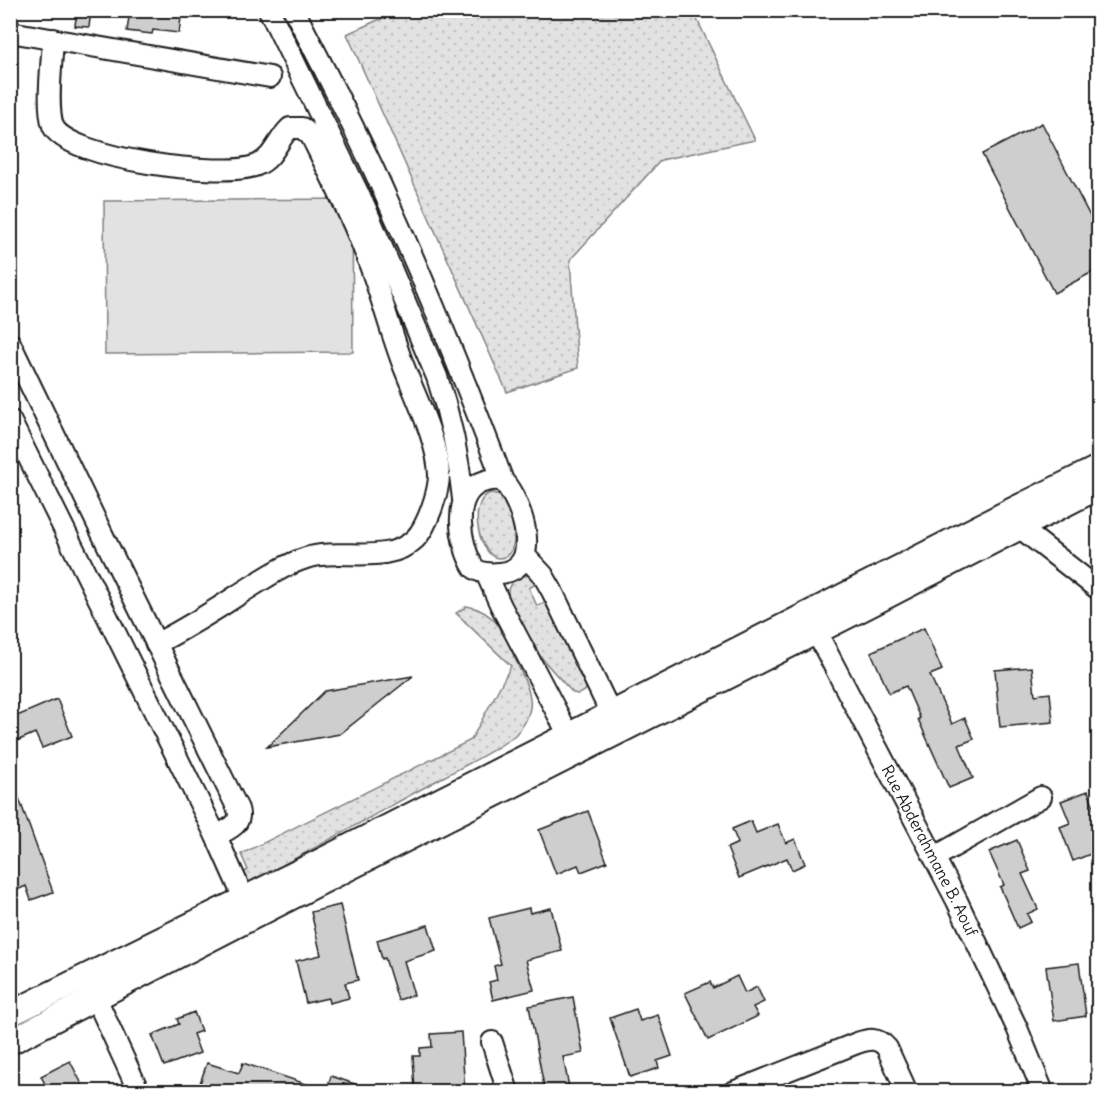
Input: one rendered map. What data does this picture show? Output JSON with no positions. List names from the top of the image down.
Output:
{
  "streets": {
    "street": ["Rue Abderahmane B. Aouf"]
  }
}
